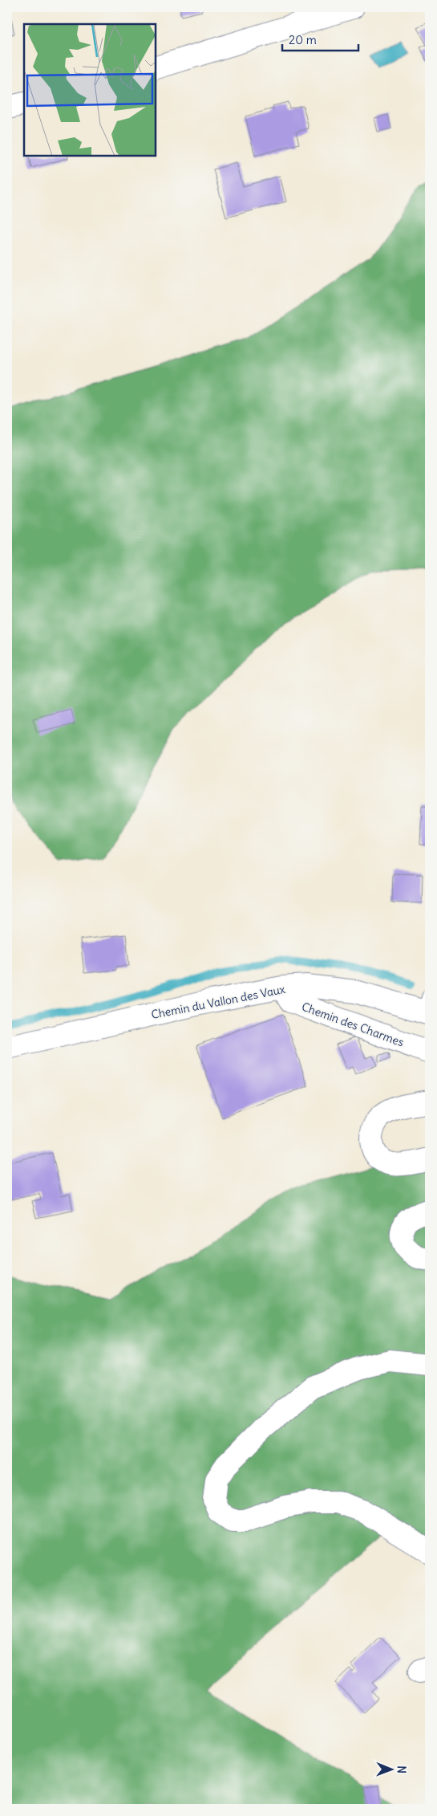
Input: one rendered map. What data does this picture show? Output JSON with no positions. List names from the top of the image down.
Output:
{
  "streets": {
    "street": ["Chemin du Vallon des Vaux", "Chemin des Charmes"]
  },
  "crossings": [
    ["Chemin du Vallon des Vaux", "Chemin des Charmes"]
  ],
  "scale_bar": "20 m",
  "north": "right"
}
